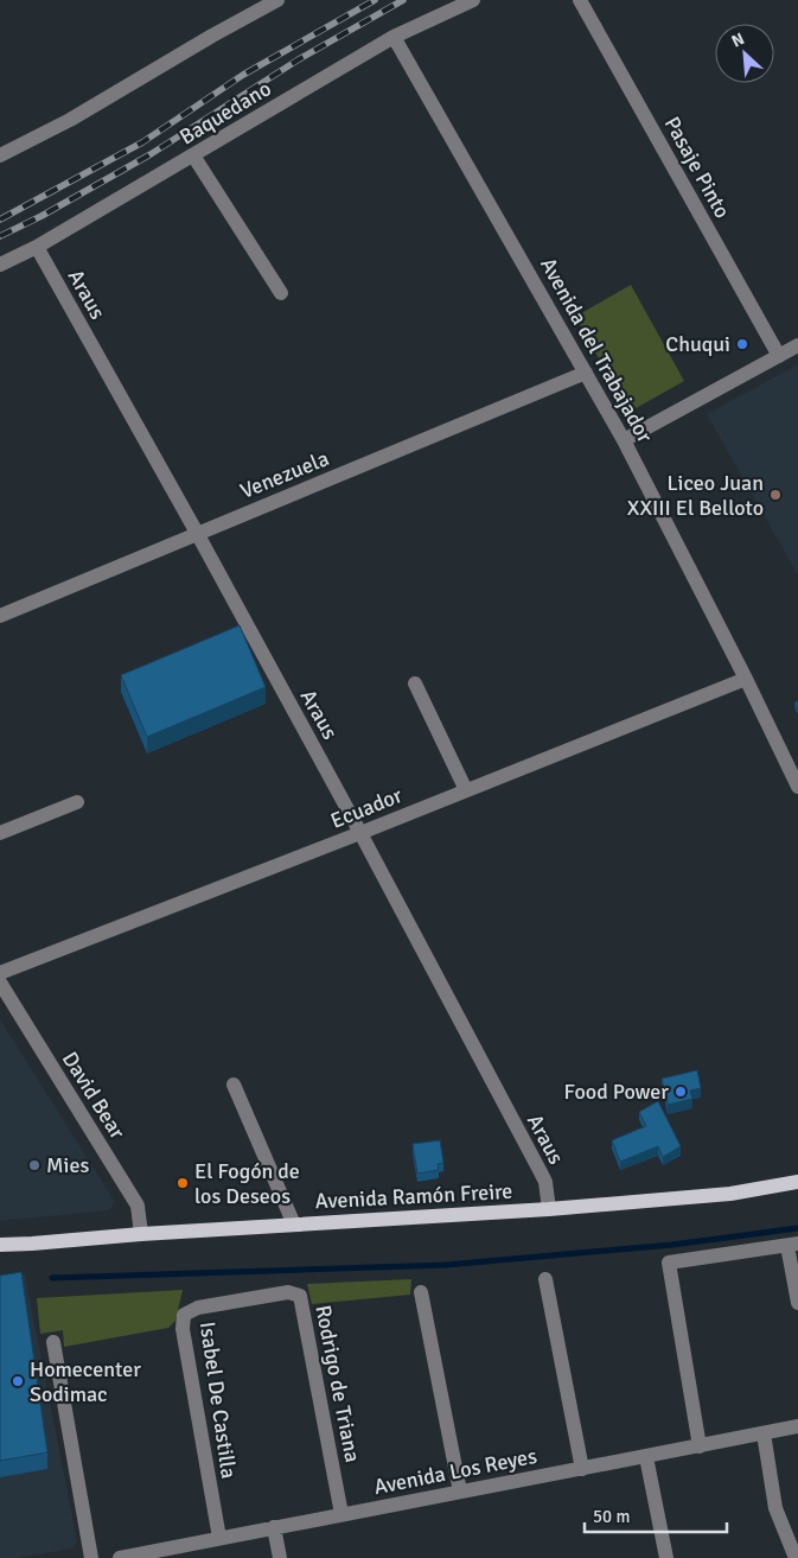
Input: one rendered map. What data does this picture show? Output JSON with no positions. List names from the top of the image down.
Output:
{
  "streets": {
    "main road": ["Avenida Ramón Freire"],
    "street": [
      "Baquedano",
      "Pasaje Pinto",
      "Araus",
      "Avenida del Trabajador",
      "Venezuela",
      "Ecuador",
      "David Bear",
      "Rodrigo de Triana",
      "Isabel De Castilla",
      "Avenida Los Reyes"
    ]
  },
  "crossings": [
    ["Baquedano", "Araus"],
    ["Baquedano", "Avenida del Trabajador"],
    ["Araus", "Venezuela"],
    ["Araus", "Ecuador"],
    ["Araus", "Avenida Ramón Freire"],
    ["Avenida del Trabajador", "Venezuela"],
    ["Avenida del Trabajador", "Ecuador"],
    ["David Bear", "Avenida Ramón Freire"],
    ["Rodrigo de Triana", "Isabel De Castilla"],
    ["Rodrigo de Triana", "Avenida Los Reyes"],
    ["Isabel De Castilla", "Avenida Los Reyes"]
  ],
  "places": [
    "Chuqui",
    "Liceo Juan XXIII El Belloto",
    "Food Power",
    "Mies",
    "El Fogón de los Deseos",
    "Homecenter Sodimac"
  ],
  "scale_bar": "50 m",
  "north": "top left"
}
